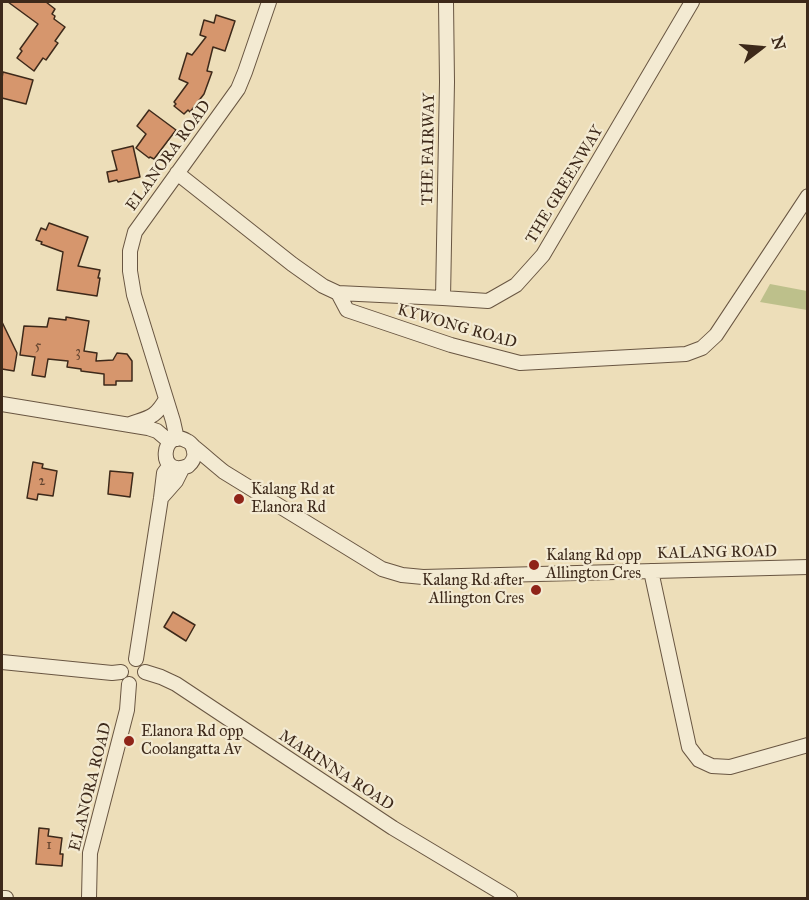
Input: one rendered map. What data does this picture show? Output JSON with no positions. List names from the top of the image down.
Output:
{
  "streets": {
    "street": [
      "THE FAIRWAY",
      "ELANORA ROAD",
      "THE GREENWAY",
      "KYWONG ROAD",
      "KALANG ROAD",
      "MARINNA ROAD"
    ]
  },
  "crossings": [
    ["THE FAIRWAY", "THE GREENWAY"],
    ["ELANORA ROAD", "KYWONG ROAD"],
    ["ELANORA ROAD", "KALANG ROAD"],
    ["ELANORA ROAD", "MARINNA ROAD"],
    ["THE GREENWAY", "KYWONG ROAD"]
  ],
  "places": [
    "Kalang Rd at Elanora Rd",
    "Kalang Rd opp Allington Cres",
    "Kalang Rd after Allington Cres",
    "Elanora Rd opp Coolangatta Av"
  ],
  "house_numbers": [
    "5",
    "3",
    "2",
    "1"
  ],
  "north": "right"
}
